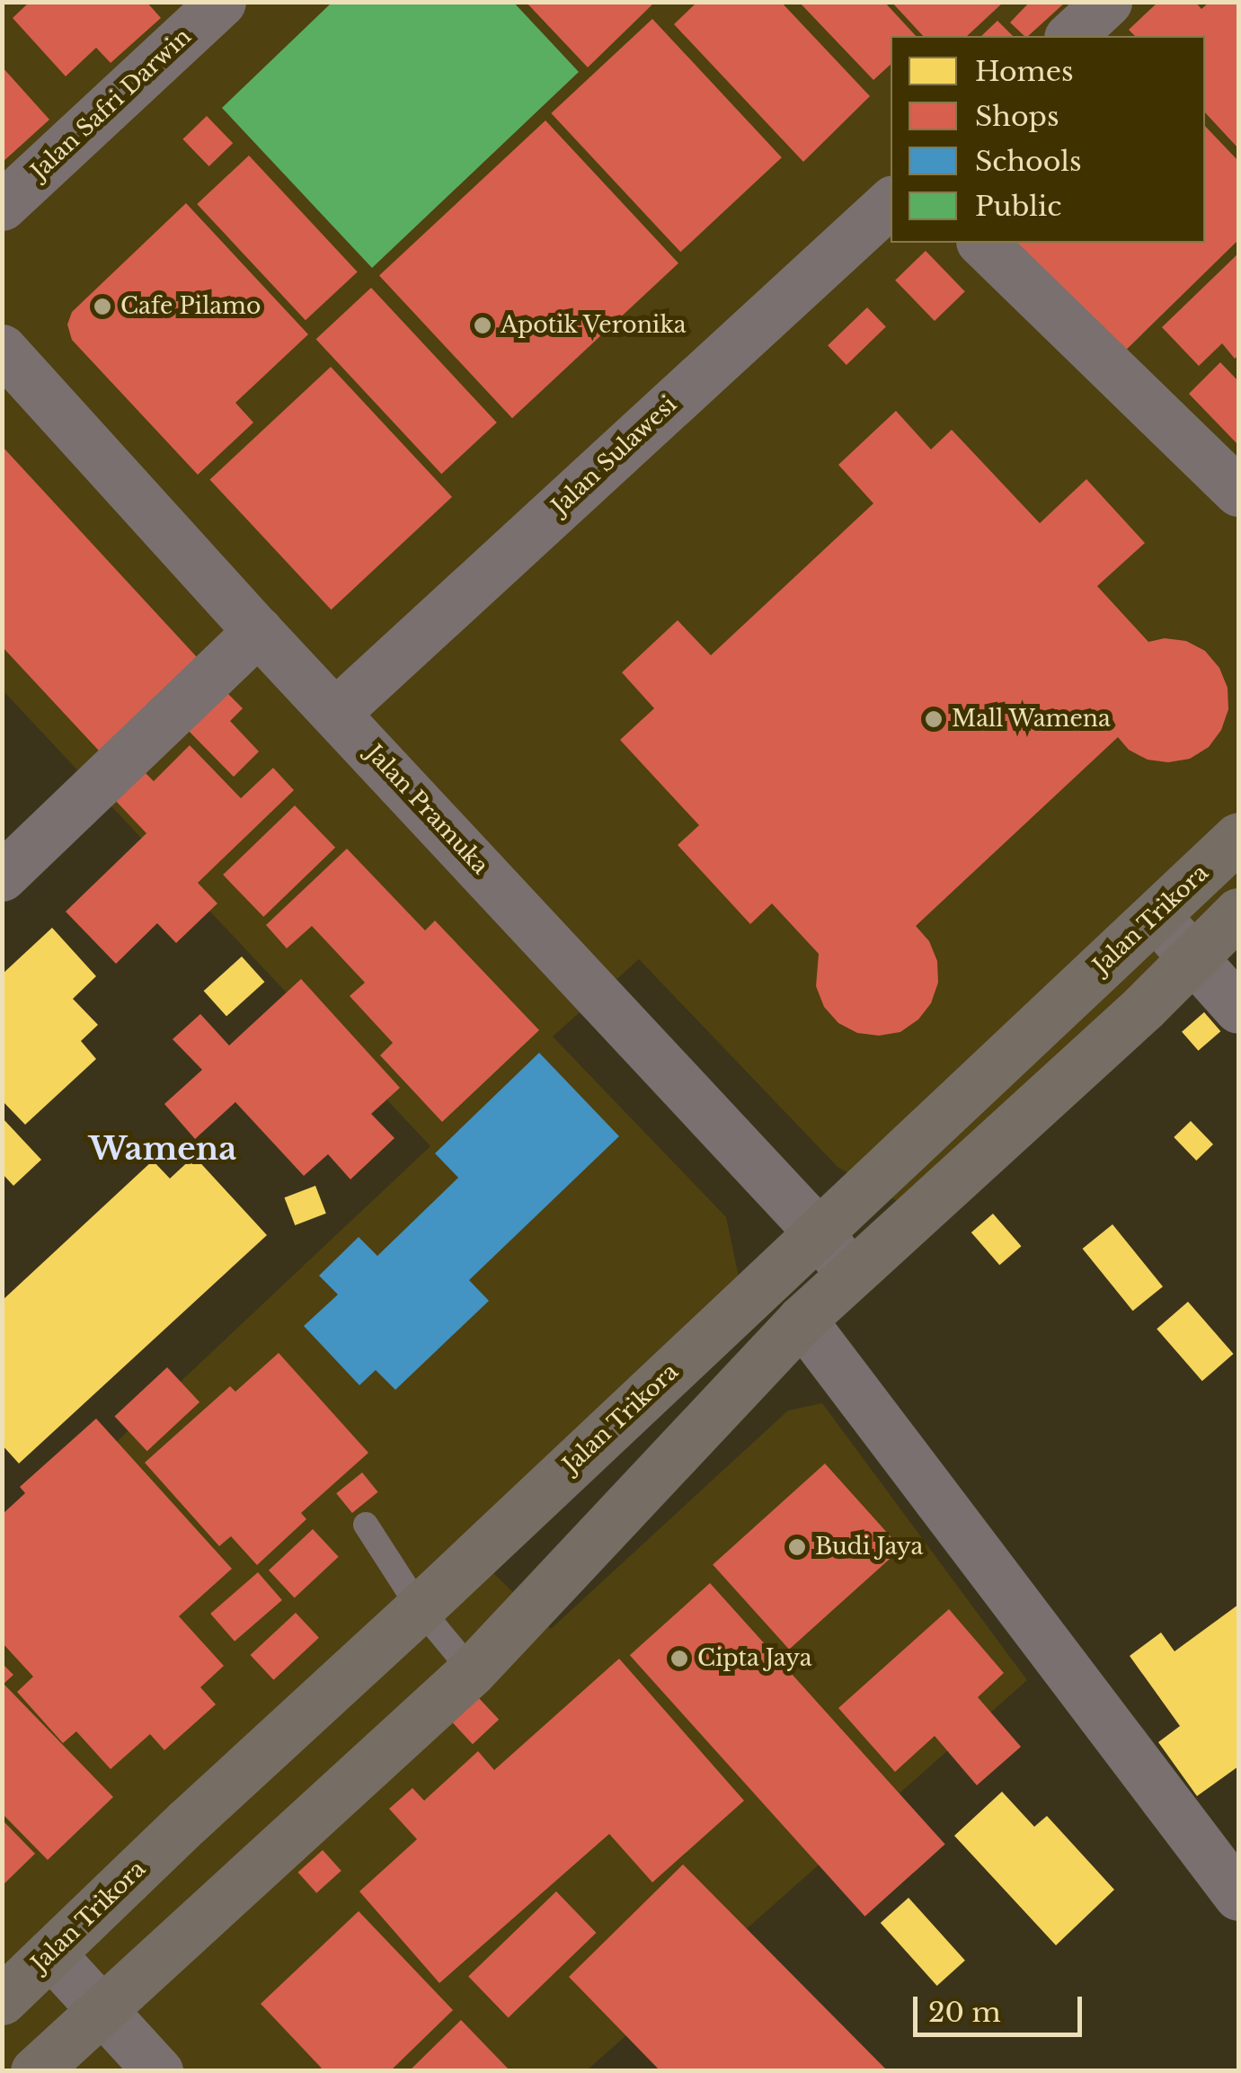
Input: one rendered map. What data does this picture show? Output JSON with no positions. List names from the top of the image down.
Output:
{
  "streets": {
    "highway": ["Jalan Trikora"],
    "street": ["Jalan Safri Darwin", "Jalan Sulawesi", "Jalan Pramuka"]
  },
  "crossings": [
    ["Jalan Sulawesi", "Jalan Pramuka"],
    ["Jalan Pramuka", "Jalan Trikora"]
  ],
  "districts": ["Wamena"],
  "places": [
    "Cafe Pilamo",
    "Apotik Veronika",
    "Mall Wamena",
    "Budi Jaya",
    "Cipta Jaya"
  ],
  "legend": [
    "Homes",
    "Shops",
    "Schools",
    "Public"
  ],
  "scale_bar": "20 m"
}
